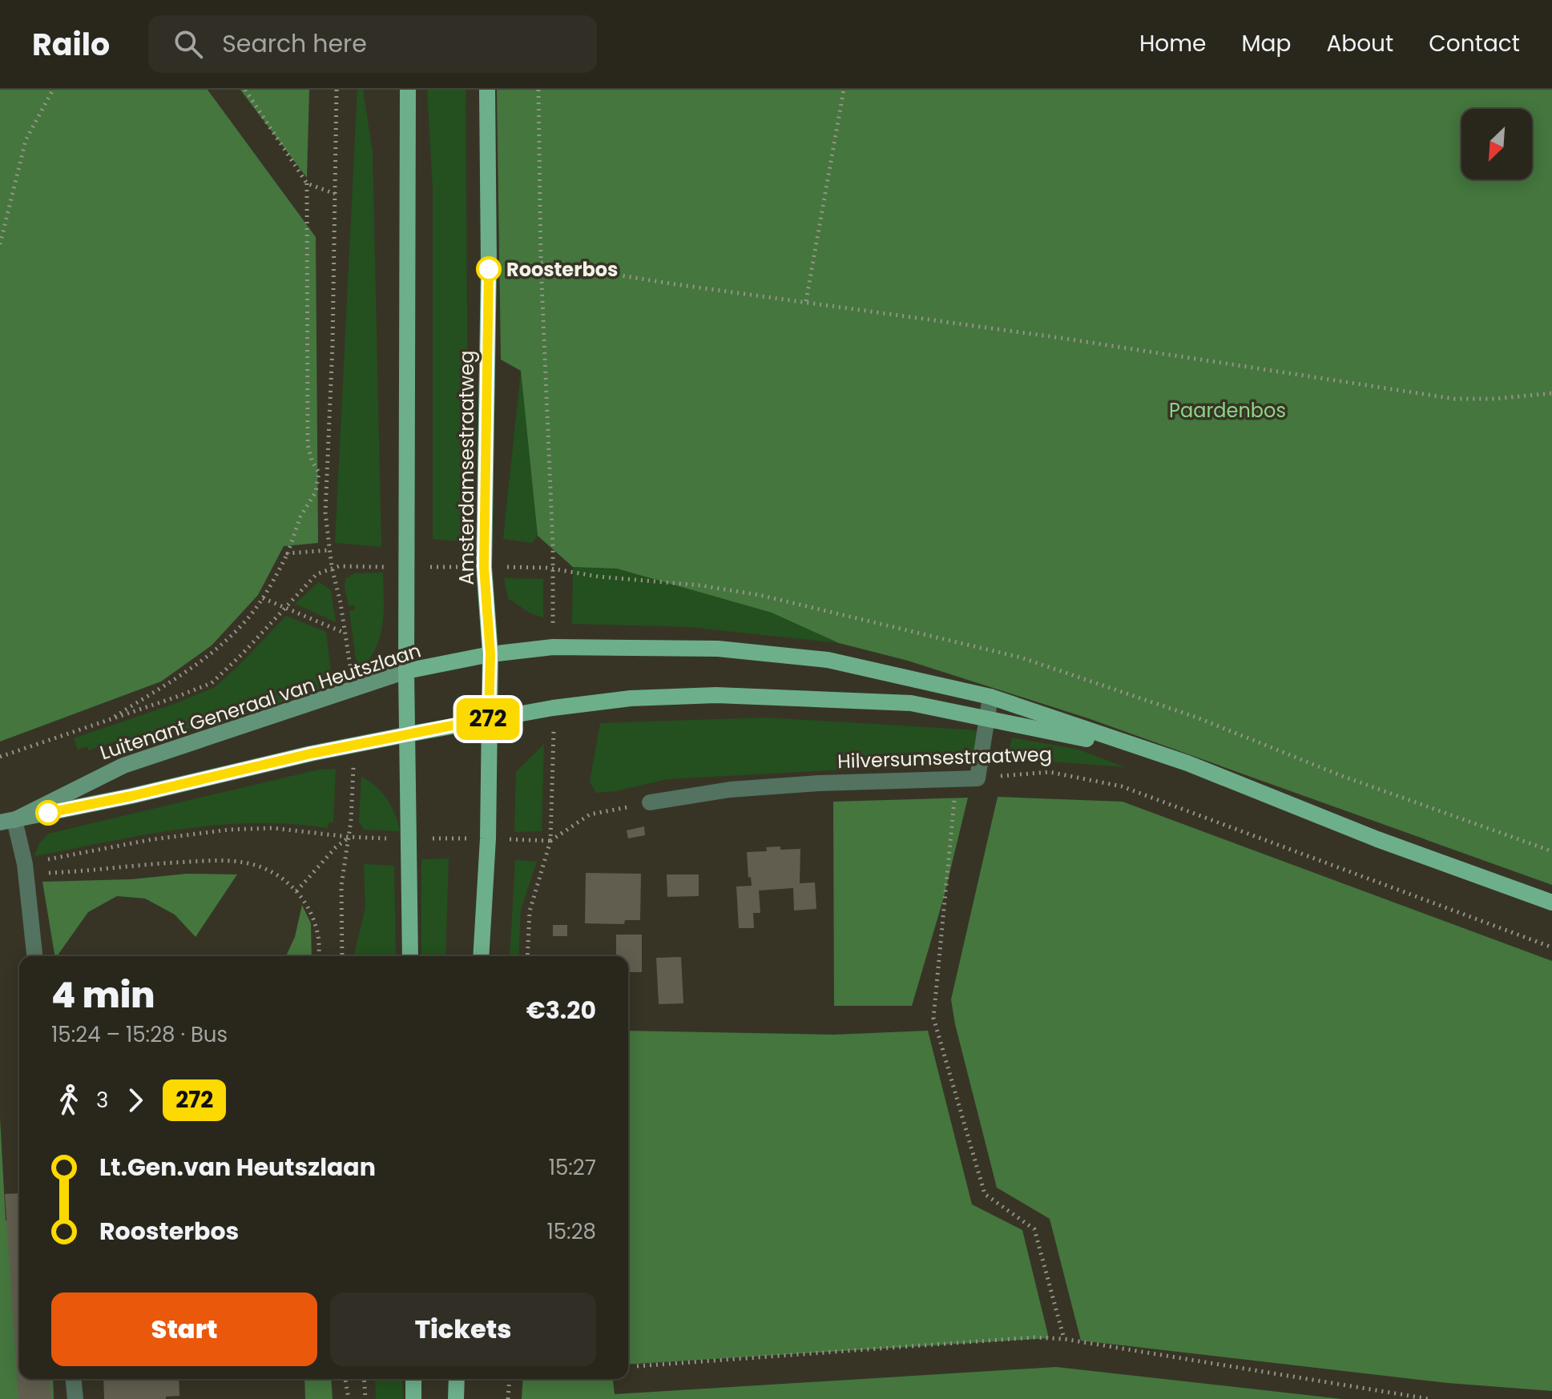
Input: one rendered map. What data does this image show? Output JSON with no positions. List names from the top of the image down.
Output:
{
  "streets": {
    "main road": ["Amsterdamsestraatweg", "Luitenant Generaal van Heutszlaan", "Hilversumsestraatweg"]
  },
  "crossings": [
    ["Amsterdamsestraatweg", "Luitenant Generaal van Heutszlaan"],
    ["Amsterdamsestraatweg", "Hilversumsestraatweg"],
    ["Luitenant Generaal van Heutszlaan", "Hilversumsestraatweg"]
  ],
  "parks": ["Paardenbos"],
  "places": ["Roosterbos"],
  "lines": ["bus line 272"],
  "north": "bottom left",
  "page": {
    "header": "Railo",
    "search": "Search here",
    "nav": [
      "Home",
      "Map",
      "About",
      "Contact"
    ],
    "on_map": "272",
    "heading": ["4 min", "15:24 – 15:28 · Bus", "€3.20"],
    "legs": ["3", "272"],
    "list": [
      {
        "name": "Lt.Gen.van Heutszlaan",
        "value": "15:27"
      },
      {
        "name": "Roosterbos",
        "value": "15:28"
      }
    ],
    "buttons": ["Start", "Tickets"]
  }
}
